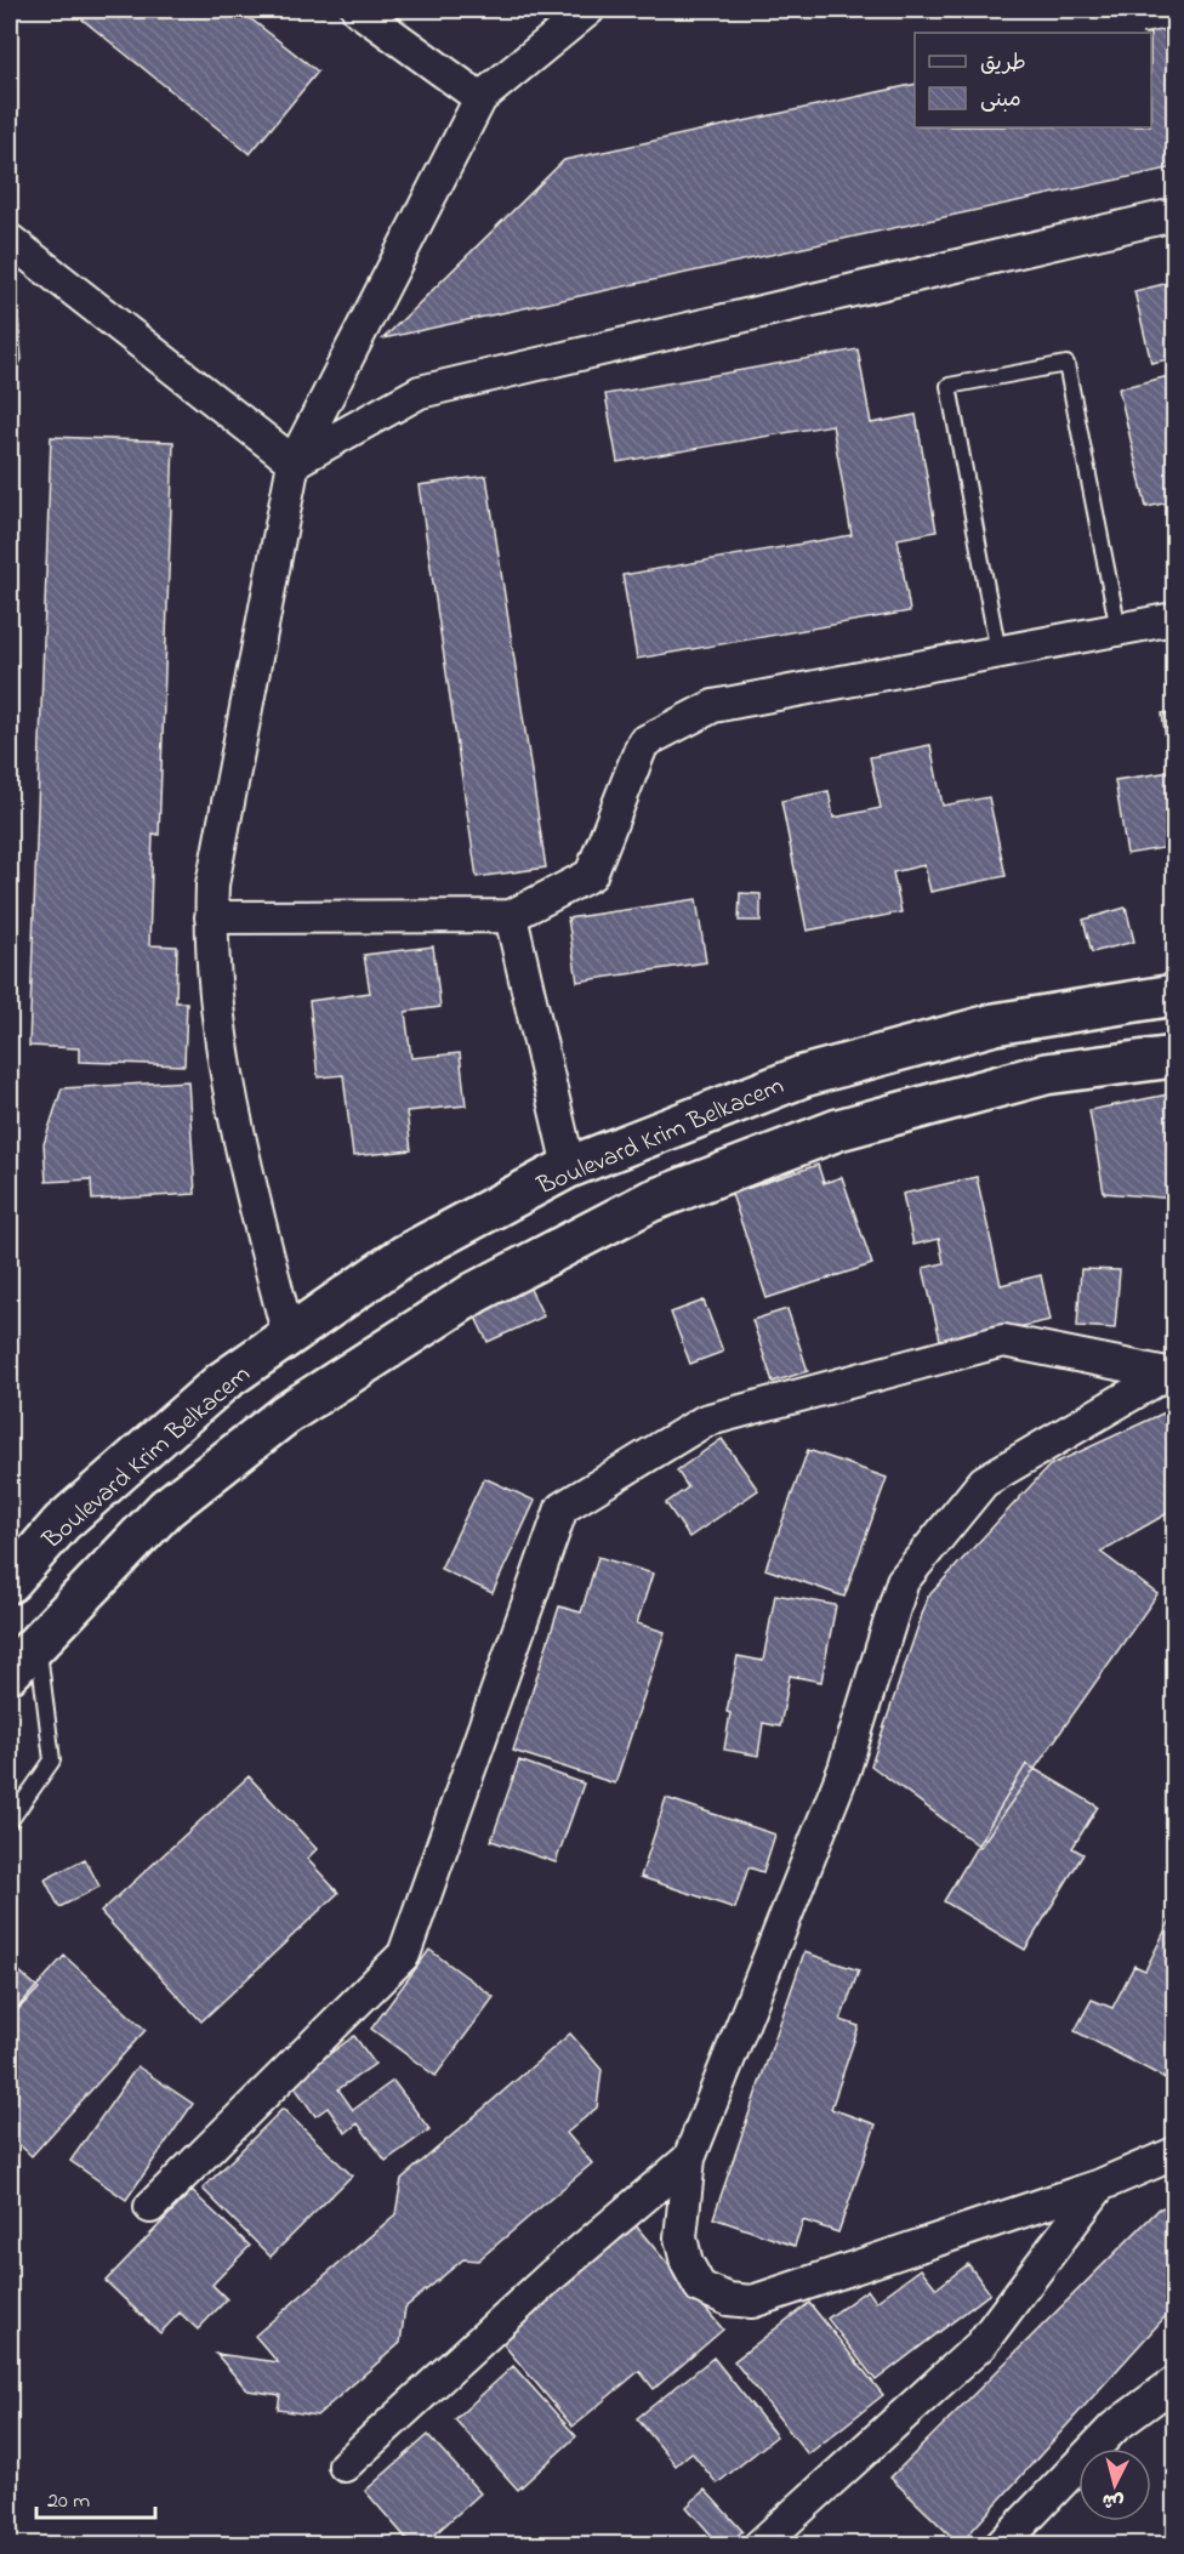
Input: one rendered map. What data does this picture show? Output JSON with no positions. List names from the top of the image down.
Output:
{
  "streets": {
    "main road": ["Boulevard Krim Belkacem"]
  },
  "legend": ["طريق", "مبنى"],
  "scale_bar": "20 m",
  "north": "bottom"
}
